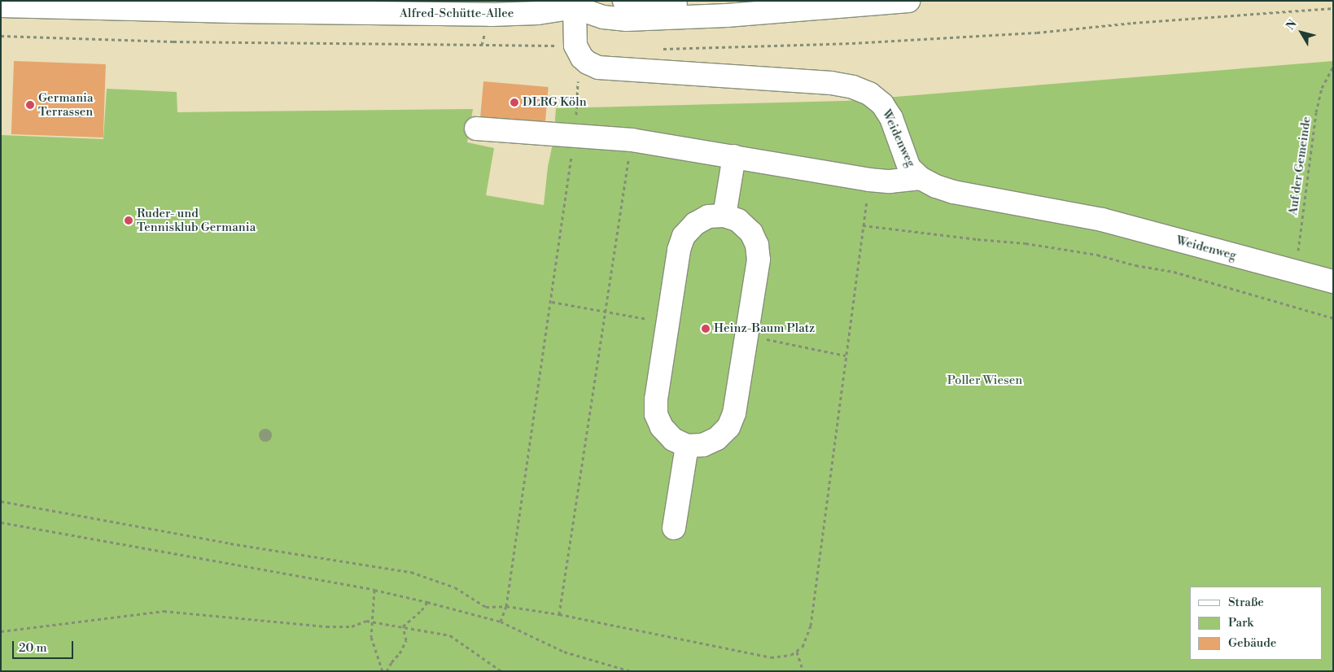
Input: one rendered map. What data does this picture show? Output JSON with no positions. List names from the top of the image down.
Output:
{
  "streets": {
    "street": ["Alfred-Schütte-Allee", "Weidenweg"],
    "path": ["Auf der Gemeinde"]
  },
  "crossings": [
    ["Weidenweg", "Auf der Gemeinde"]
  ],
  "parks": ["Poller Wiesen"],
  "places": [
    "DLRG Köln",
    "Germania Terrassen",
    "Ruder- und Tennisklub Germania",
    "Heinz-Baum Platz"
  ],
  "legend": ["Straße", "Park", "Gebäude"],
  "scale_bar": "20 m",
  "north": "top left"
}
